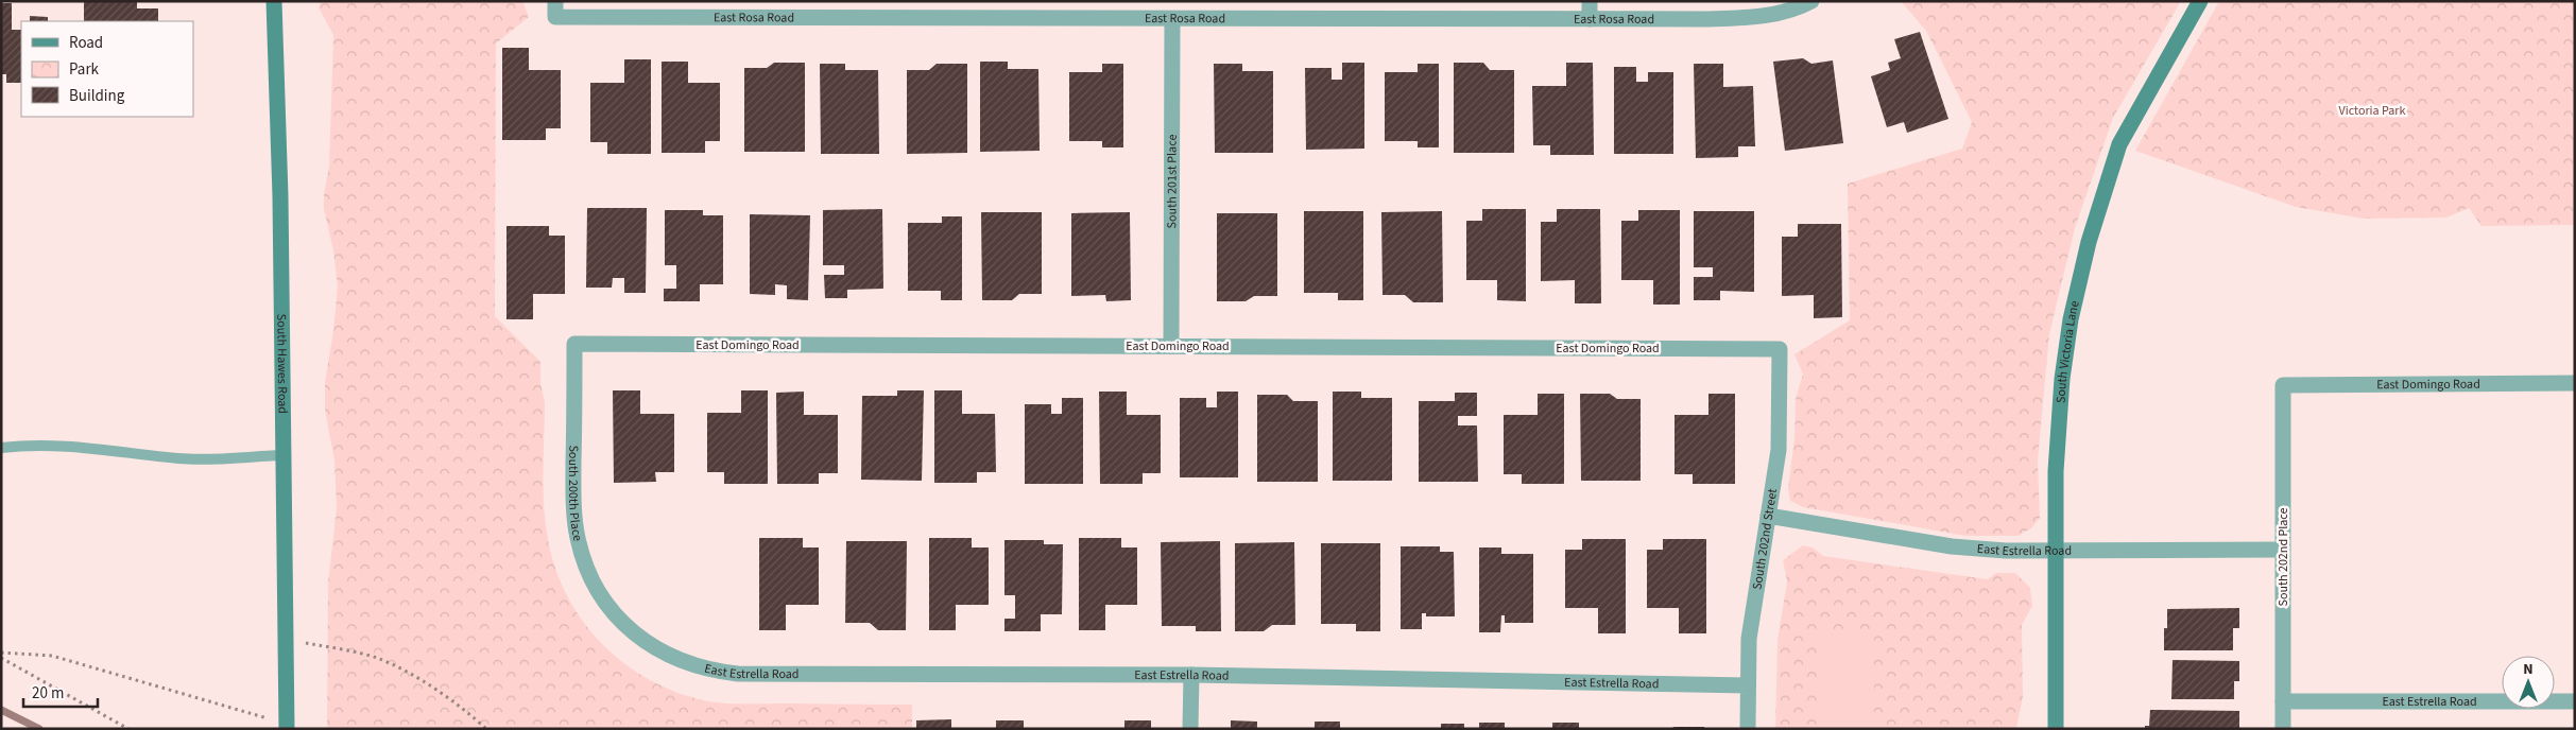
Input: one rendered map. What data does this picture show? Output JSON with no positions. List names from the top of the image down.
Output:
{
  "streets": {
    "street": [
      "East Rosa Road",
      "South 201st Place",
      "East Domingo Road",
      "South Victoria Lane",
      "South Hawes Road",
      "South 200th Place",
      "South 202nd Street",
      "East Estrella Road",
      "South 202nd Place"
    ]
  },
  "crossings": [
    ["East Rosa Road", "South 201st Place"],
    ["South 201st Place", "East Domingo Road"],
    ["East Domingo Road", "South 200th Place"],
    ["East Domingo Road", "South 202nd Street"],
    ["East Domingo Road", "South 202nd Place"],
    ["South Victoria Lane", "East Estrella Road"],
    ["South 200th Place", "East Estrella Road"],
    ["South 202nd Street", "East Estrella Road"],
    ["East Estrella Road", "South 202nd Place"]
  ],
  "parks": ["Victoria Park"],
  "legend": ["Road", "Park", "Building"],
  "scale_bar": "20 m",
  "north": "top"
}
